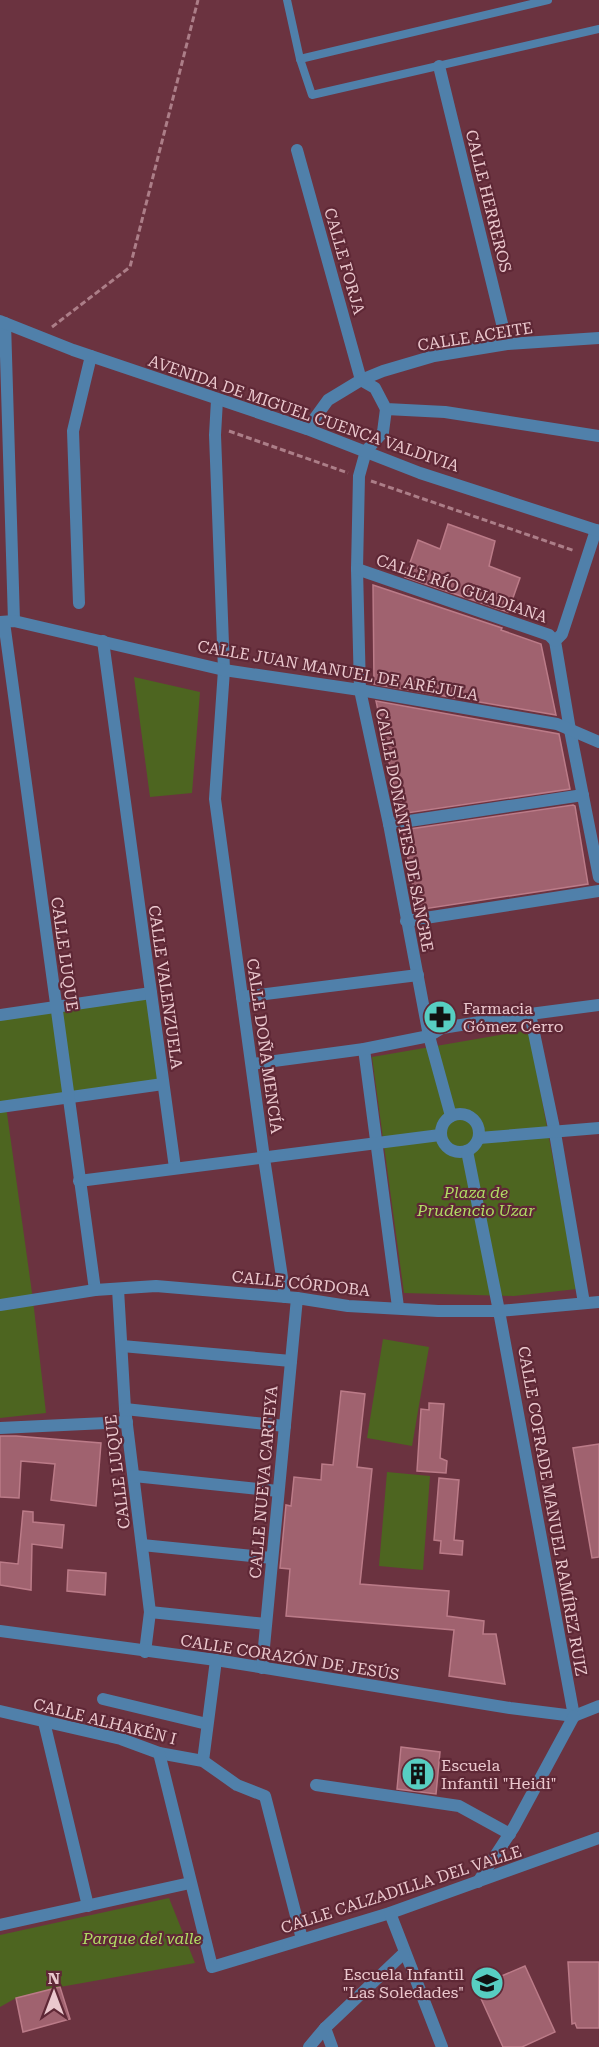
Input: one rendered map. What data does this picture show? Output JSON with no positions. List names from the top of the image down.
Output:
{
  "streets": {
    "street": [
      "CALLE HERREROS",
      "CALLE FORJA",
      "CALLE ACEITE",
      "AVENIDA DE MIGUEL CUENCA VALDIVIA",
      "CALLE RÍO GUADIANA",
      "CALLE JUAN MANUEL DE ARÉJULA",
      "CALLE DONANTES DE SANGRE",
      "CALLE LUQUE",
      "CALLE VALENZUELA",
      "CALLE DOÑA MENCÍA",
      "CALLE CÓRDOBA",
      "CALLE NUEVA CARTEYA",
      "CALLE COFRADE MANUEL RAMÍREZ RUIZ",
      "CALLE CORAZÓN DE JESÚS",
      "CALLE ALHAKÉN I",
      "CALLE CALZADILLA DEL VALLE"
    ]
  },
  "crossings": [
    ["CALLE HERREROS", "CALLE ACEITE"],
    ["CALLE FORJA", "CALLE ACEITE"],
    ["CALLE ACEITE", "AVENIDA DE MIGUEL CUENCA VALDIVIA"],
    ["AVENIDA DE MIGUEL CUENCA VALDIVIA", "CALLE DONANTES DE SANGRE"],
    ["AVENIDA DE MIGUEL CUENCA VALDIVIA", "CALLE LUQUE"],
    ["AVENIDA DE MIGUEL CUENCA VALDIVIA", "CALLE DOÑA MENCÍA"],
    ["CALLE RÍO GUADIANA", "CALLE DONANTES DE SANGRE"],
    ["CALLE JUAN MANUEL DE ARÉJULA", "CALLE DONANTES DE SANGRE"],
    ["CALLE JUAN MANUEL DE ARÉJULA", "CALLE LUQUE"],
    ["CALLE JUAN MANUEL DE ARÉJULA", "CALLE VALENZUELA"],
    ["CALLE JUAN MANUEL DE ARÉJULA", "CALLE DOÑA MENCÍA"],
    ["CALLE LUQUE", "CALLE CÓRDOBA"],
    ["CALLE LUQUE", "CALLE CORAZÓN DE JESÚS"],
    ["CALLE DOÑA MENCÍA", "CALLE CÓRDOBA"],
    ["CALLE DOÑA MENCÍA", "CALLE NUEVA CARTEYA"],
    ["CALLE CÓRDOBA", "CALLE NUEVA CARTEYA"],
    ["CALLE CÓRDOBA", "CALLE COFRADE MANUEL RAMÍREZ RUIZ"],
    ["CALLE NUEVA CARTEYA", "CALLE CORAZÓN DE JESÚS"],
    ["CALLE COFRADE MANUEL RAMÍREZ RUIZ", "CALLE CORAZÓN DE JESÚS"]
  ],
  "parks": ["Plaza de Prudencio Uzar", "Parque del valle"],
  "places": {
    "pharmacy": ["Farmacia Gómez Cerro"],
    "building": ["Escuela Infantil \"Heidi\""],
    "school or university": ["Escuela Infantil \"Las Soledades\""]
  },
  "north": "top"
}
